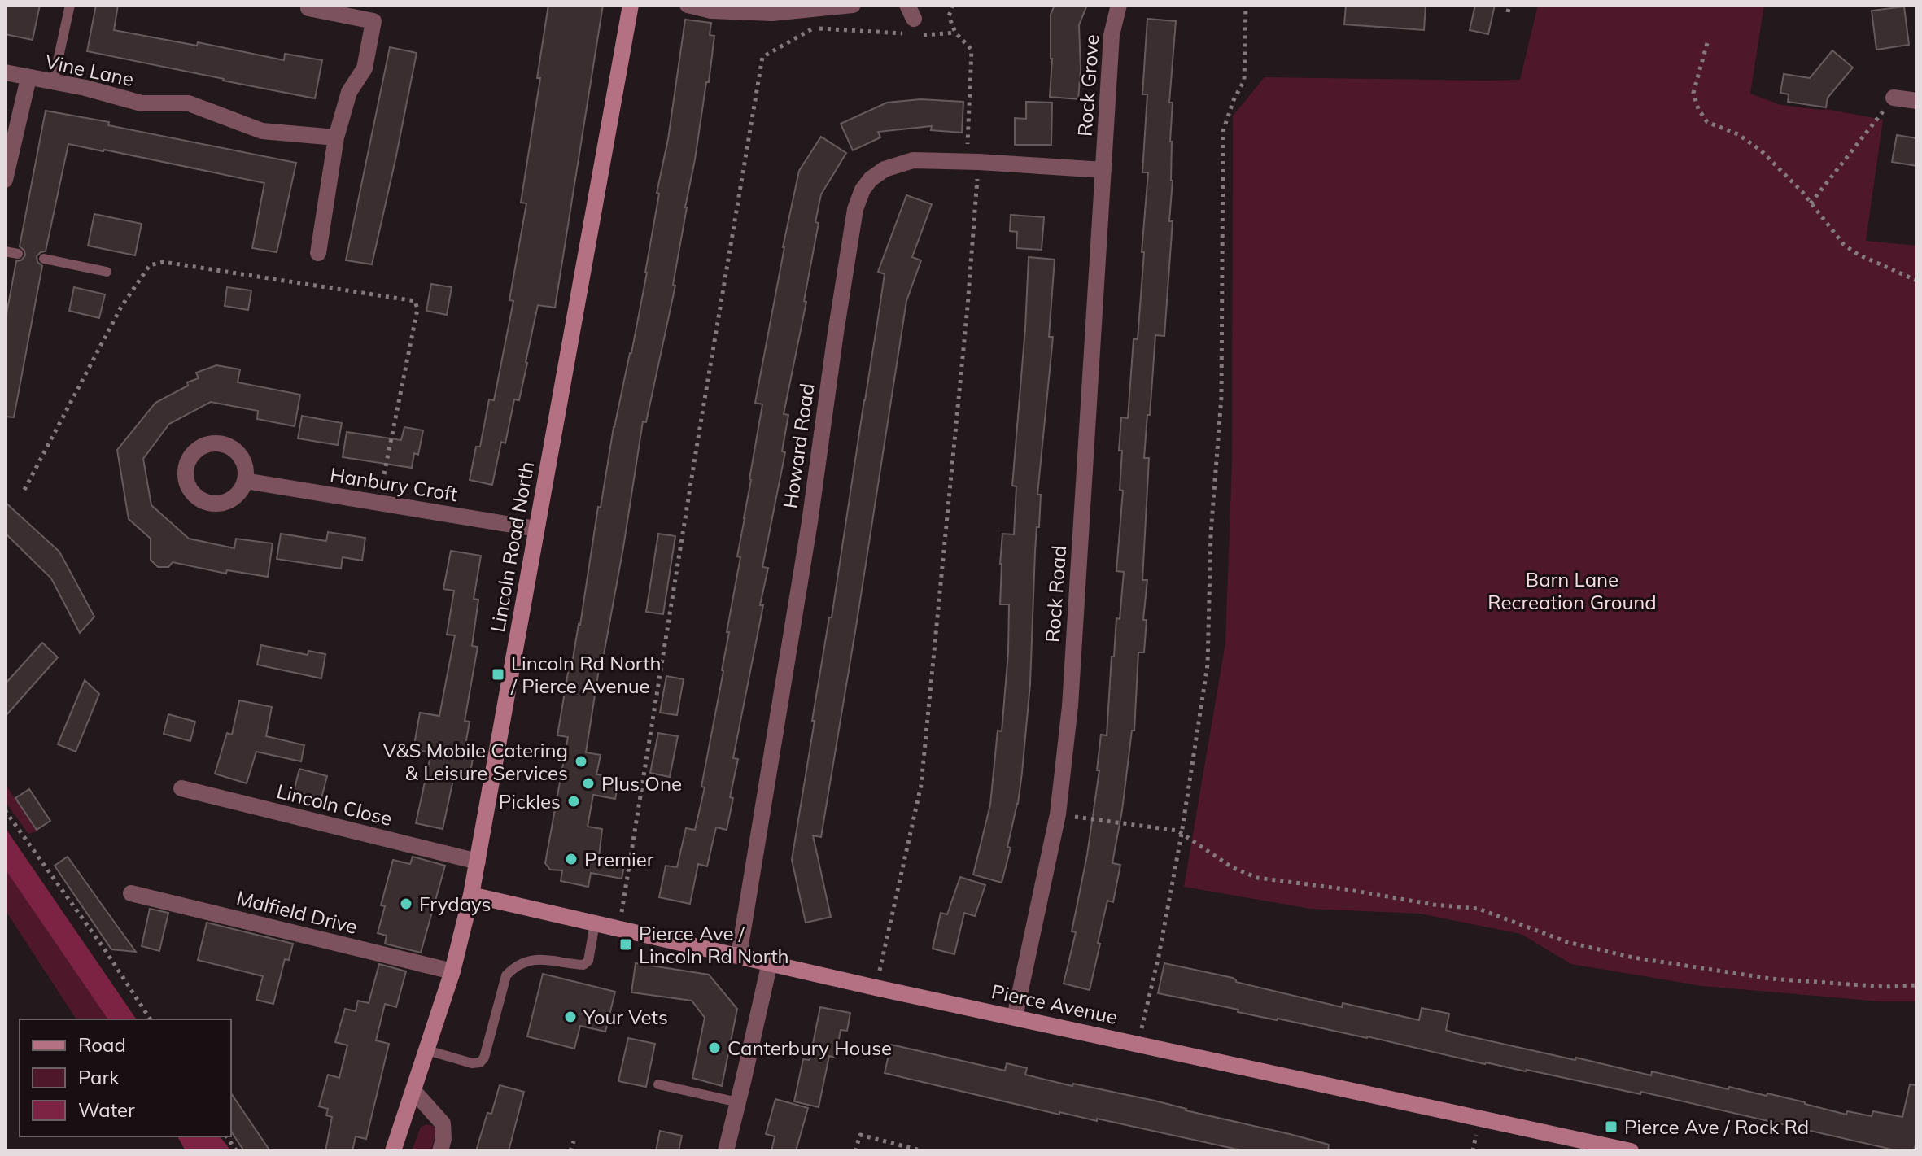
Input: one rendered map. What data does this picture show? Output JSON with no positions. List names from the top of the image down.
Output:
{
  "streets": {
    "street": [
      "Vine Lane",
      "Rock Grove",
      "Howard Road",
      "Hanbury Croft",
      "Lincoln Road North",
      "Rock Road",
      "Lincoln Close",
      "Malfield Drive",
      "Pierce Avenue"
    ]
  },
  "crossings": [
    ["Rock Grove", "Howard Road"],
    ["Rock Grove", "Rock Road"],
    ["Howard Road", "Rock Road"],
    ["Howard Road", "Pierce Avenue"],
    ["Hanbury Croft", "Lincoln Road North"],
    ["Lincoln Road North", "Lincoln Close"],
    ["Lincoln Road North", "Malfield Drive"],
    ["Lincoln Road North", "Pierce Avenue"],
    ["Rock Road", "Pierce Avenue"]
  ],
  "parks": ["Barn Lane Recreation Ground"],
  "places": {
    "transit": ["Lincoln Rd North / Pierce Avenue", "Pierce Ave / Lincoln Rd North", "Pierce Ave / Rock Rd"],
    "other": [
      "V&S Mobile Catering & Leisure Services",
      "Plus One",
      "Pickles",
      "Premier",
      "Frydays",
      "Your Vets",
      "Canterbury House"
    ]
  },
  "legend": ["Road", "Park", "Water"]
}
